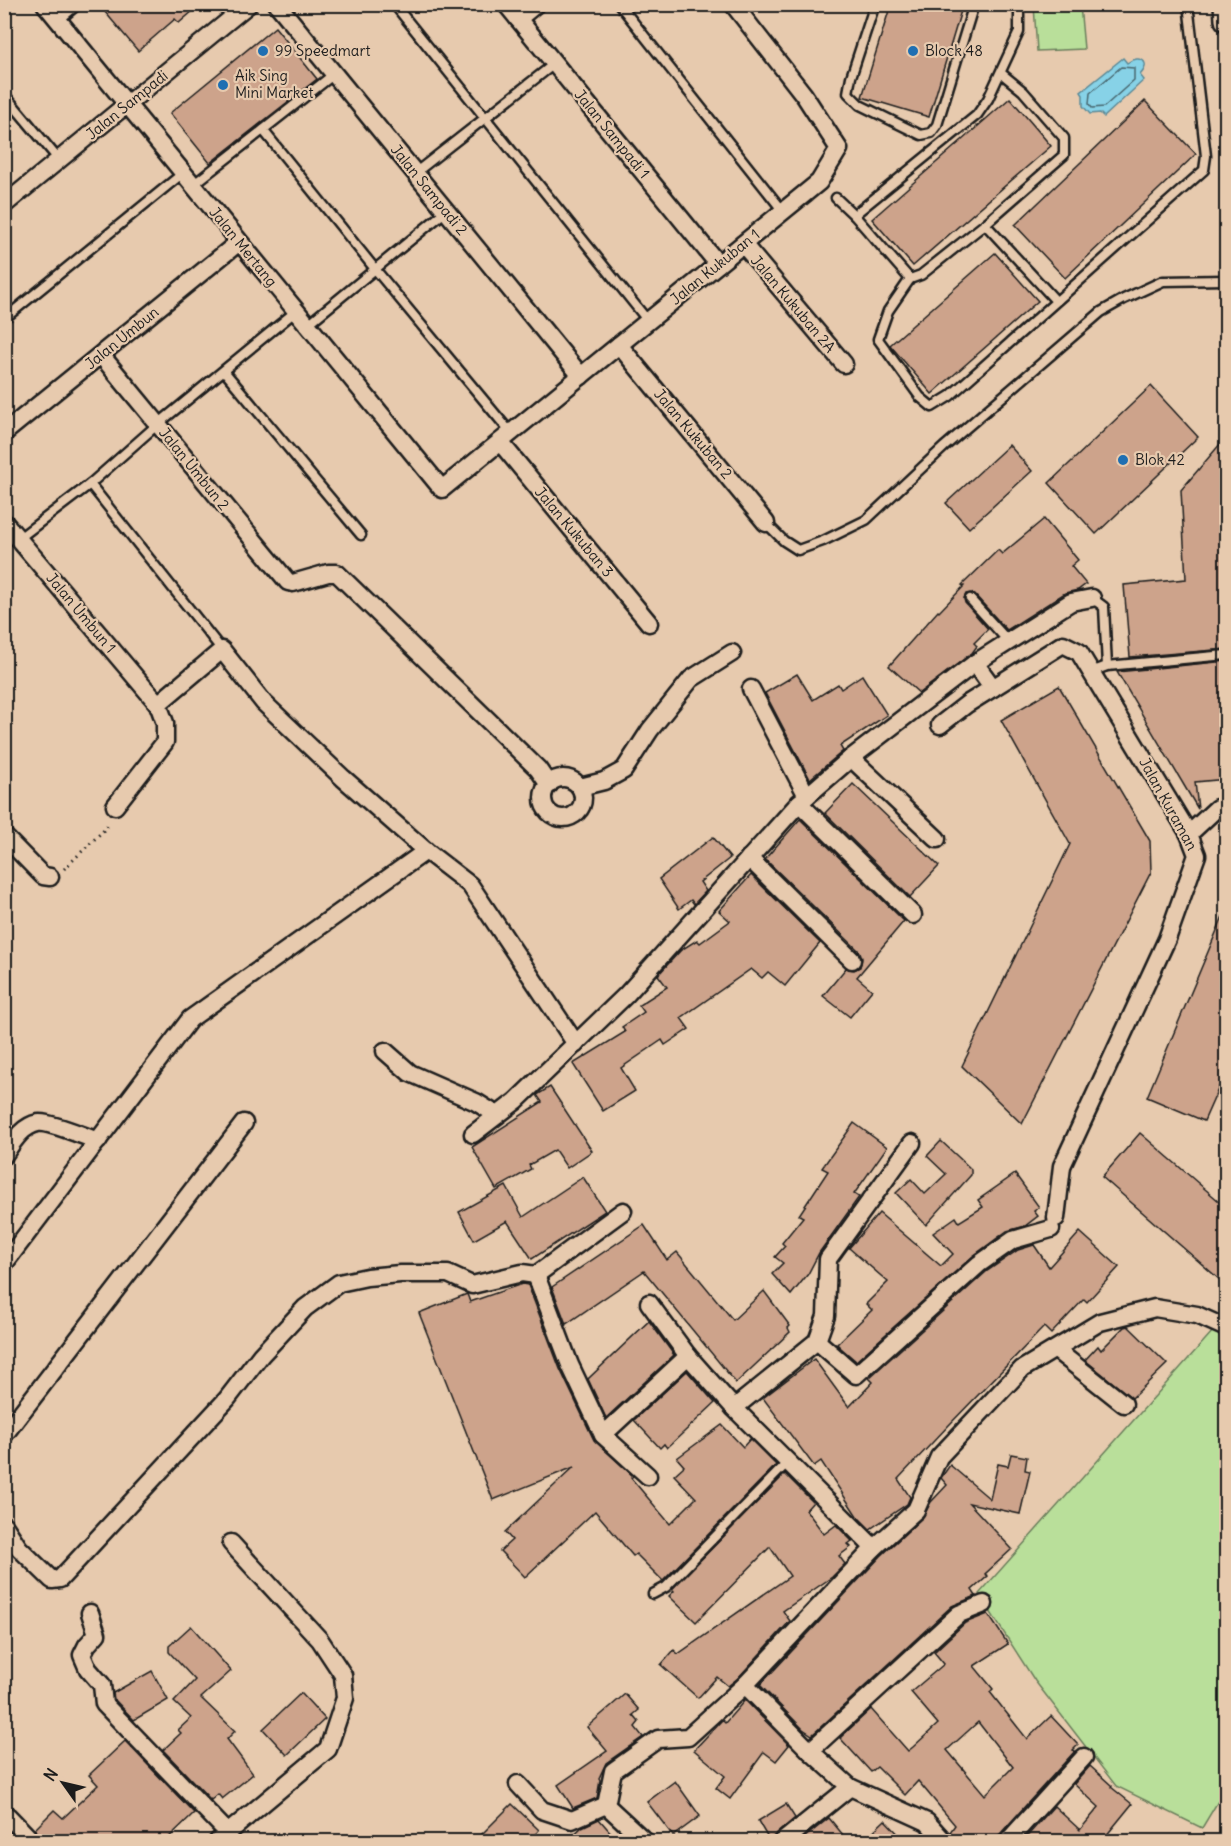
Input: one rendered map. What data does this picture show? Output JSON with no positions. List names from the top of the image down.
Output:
{
  "streets": {
    "street": [
      "Jalan Sampadi",
      "Jalan Sampadi 1",
      "Jalan Sampadi 2",
      "Jalan Mertang",
      "Jalan Kukuban 1",
      "Jalan Kukuban 2A",
      "Jalan Umbun",
      "Jalan Kukuban 2",
      "Jalan Umbun 2",
      "Jalan Kukuban 3",
      "Jalan Umbun 1",
      "Jalan Kuraman"
    ]
  },
  "crossings": [
    ["Jalan Sampadi", "Jalan Mertang"],
    ["Jalan Sampadi 1", "Jalan Kukuban 1"],
    ["Jalan Sampadi 2", "Jalan Kukuban 1"],
    ["Jalan Mertang", "Jalan Kukuban 1"],
    ["Jalan Mertang", "Jalan Umbun"],
    ["Jalan Kukuban 1", "Jalan Kukuban 2A"],
    ["Jalan Kukuban 1", "Jalan Kukuban 2"],
    ["Jalan Kukuban 1", "Jalan Kukuban 3"],
    ["Jalan Umbun", "Jalan Umbun 2"]
  ],
  "places": [
    "99 Speedmart",
    "Block 48",
    "Aik Sing Mini Market",
    "Blok 42"
  ],
  "north": "top left"
}
